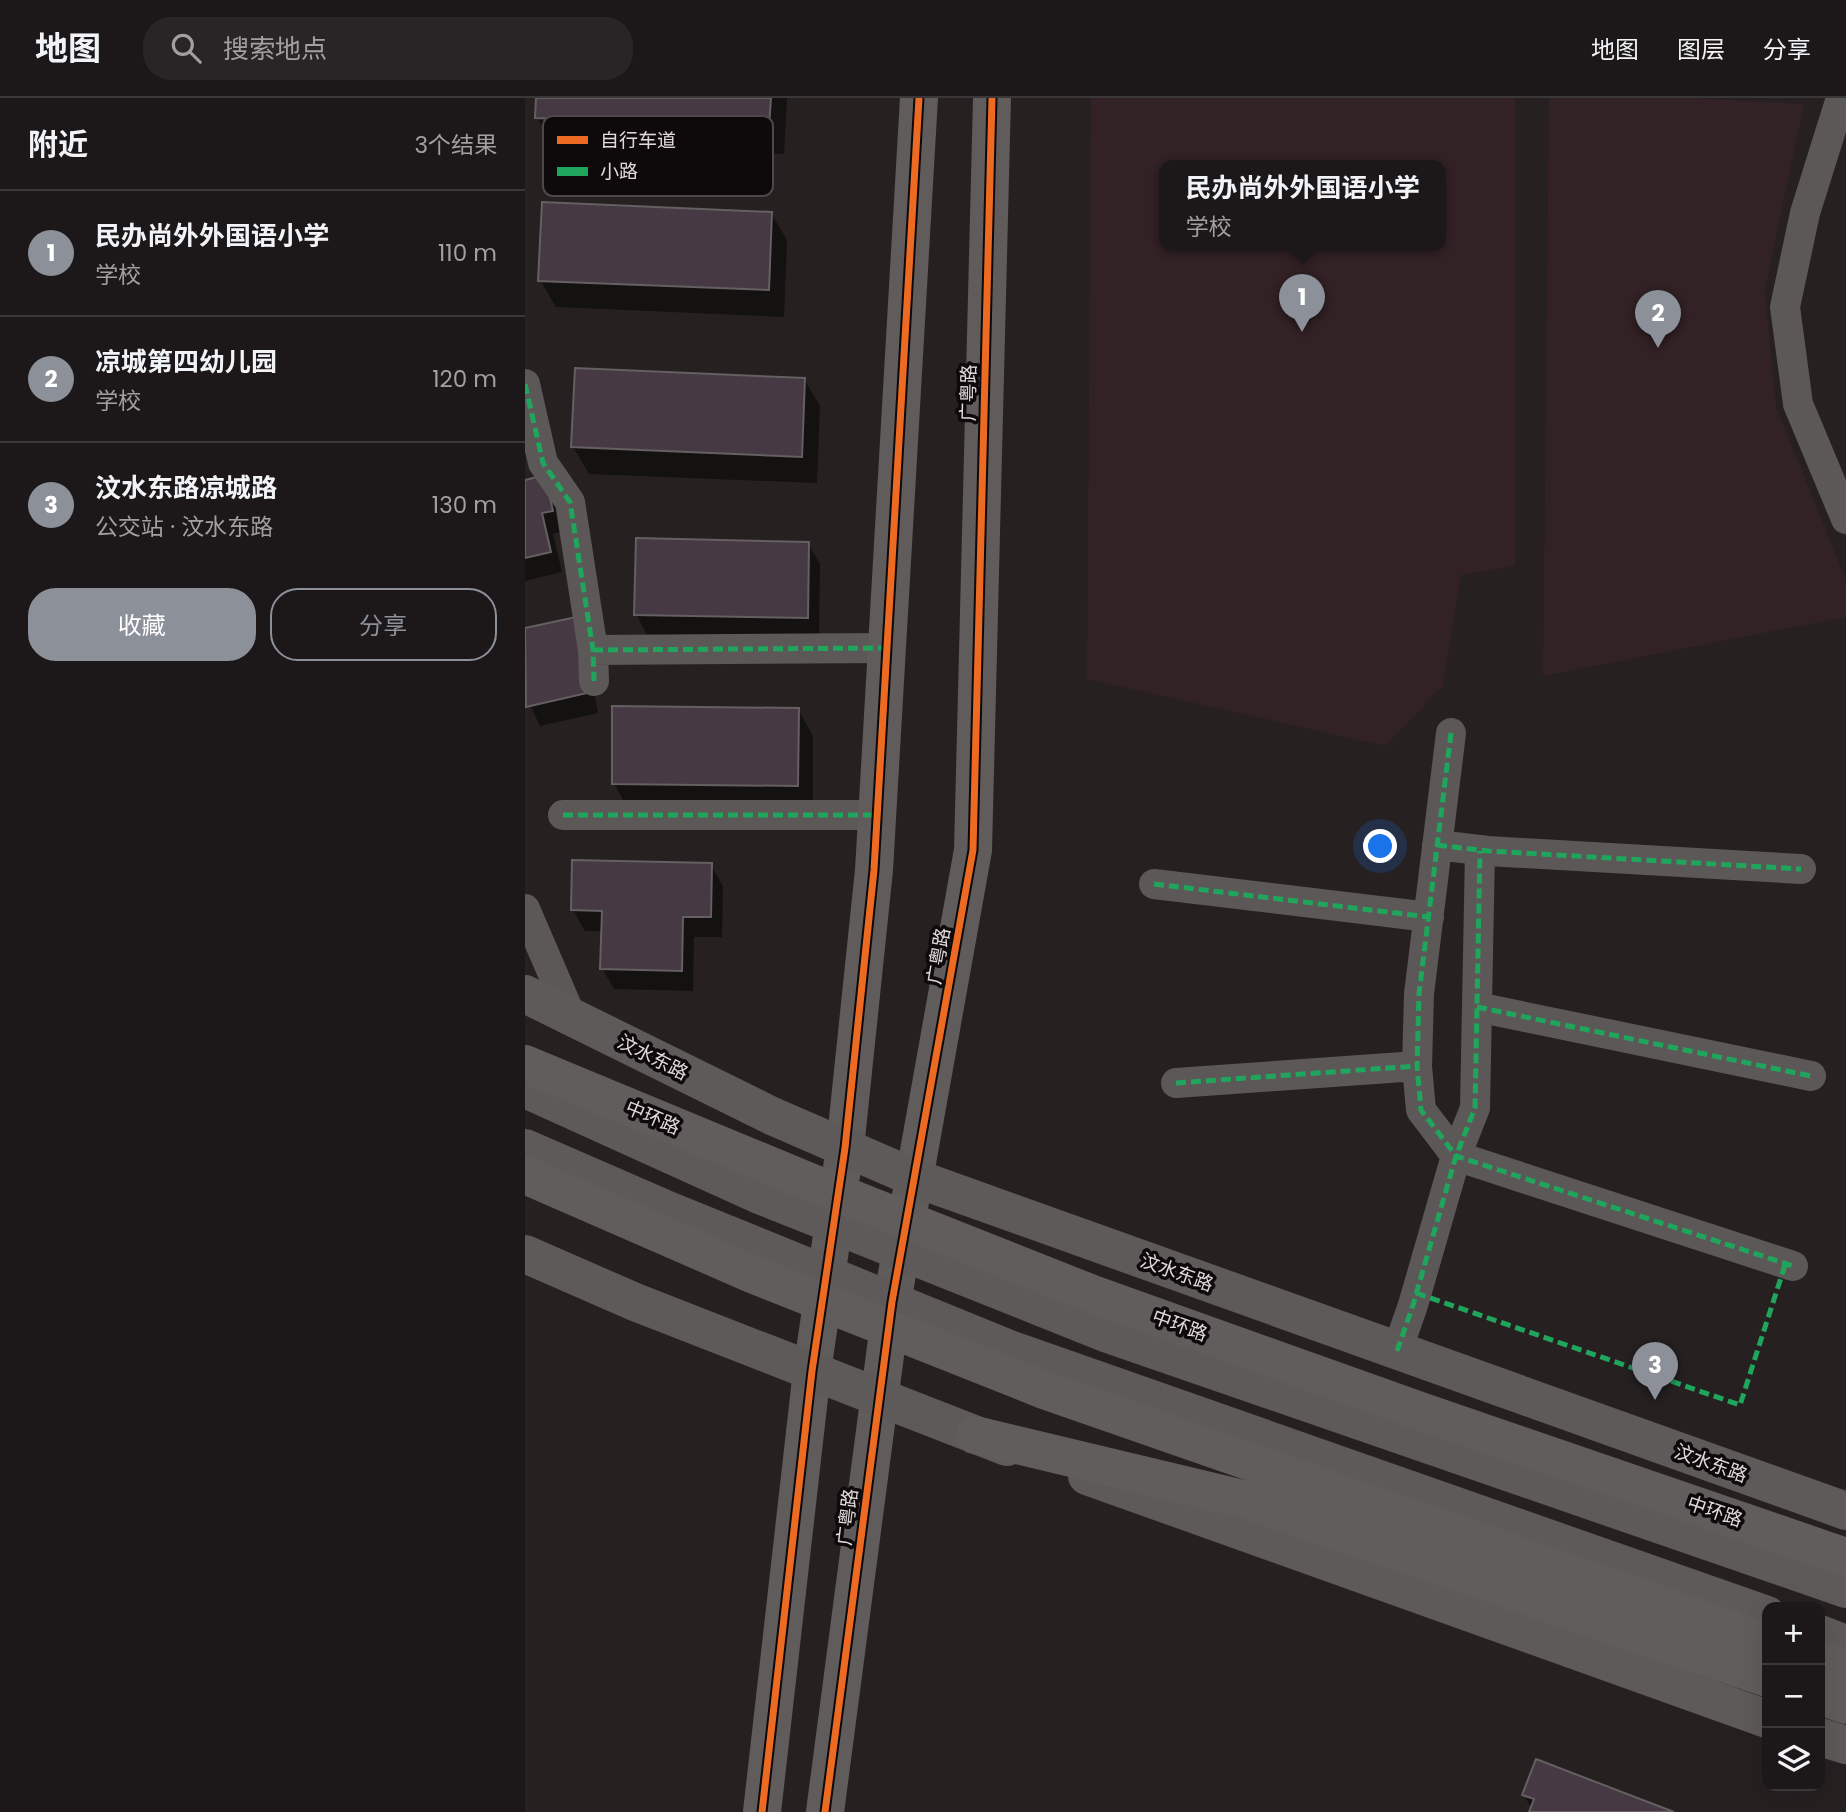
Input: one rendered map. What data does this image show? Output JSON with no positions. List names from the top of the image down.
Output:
{
  "streets": {
    "highway": ["中环路"],
    "main road": ["广粤路", "汶水东路"]
  },
  "crossings": [
    ["广粤路", "汶水东路"]
  ],
  "legend": ["自行车道", "小路"],
  "page": {
    "header": "地图",
    "search": "搜索地点",
    "nav": ["地图", "图层", "分享"],
    "heading": ["附近", "3个结果"],
    "popup": ["民办尚外外国语小学", "学校"],
    "list": [
      {
        "mark": "1",
        "name": "民办尚外外国语小学",
        "note": "学校",
        "value": "110 m"
      },
      {
        "mark": "2",
        "name": "凉城第四幼儿园",
        "note": "学校",
        "value": "120 m"
      },
      {
        "mark": "3",
        "name": "汶水东路凉城路",
        "note": "公交站 · 汶水东路",
        "value": "130 m"
      }
    ],
    "pins": ["1", "2", "3"],
    "buttons": ["收藏", "分享"],
    "map_buttons": ["+", "−"]
  }
}
